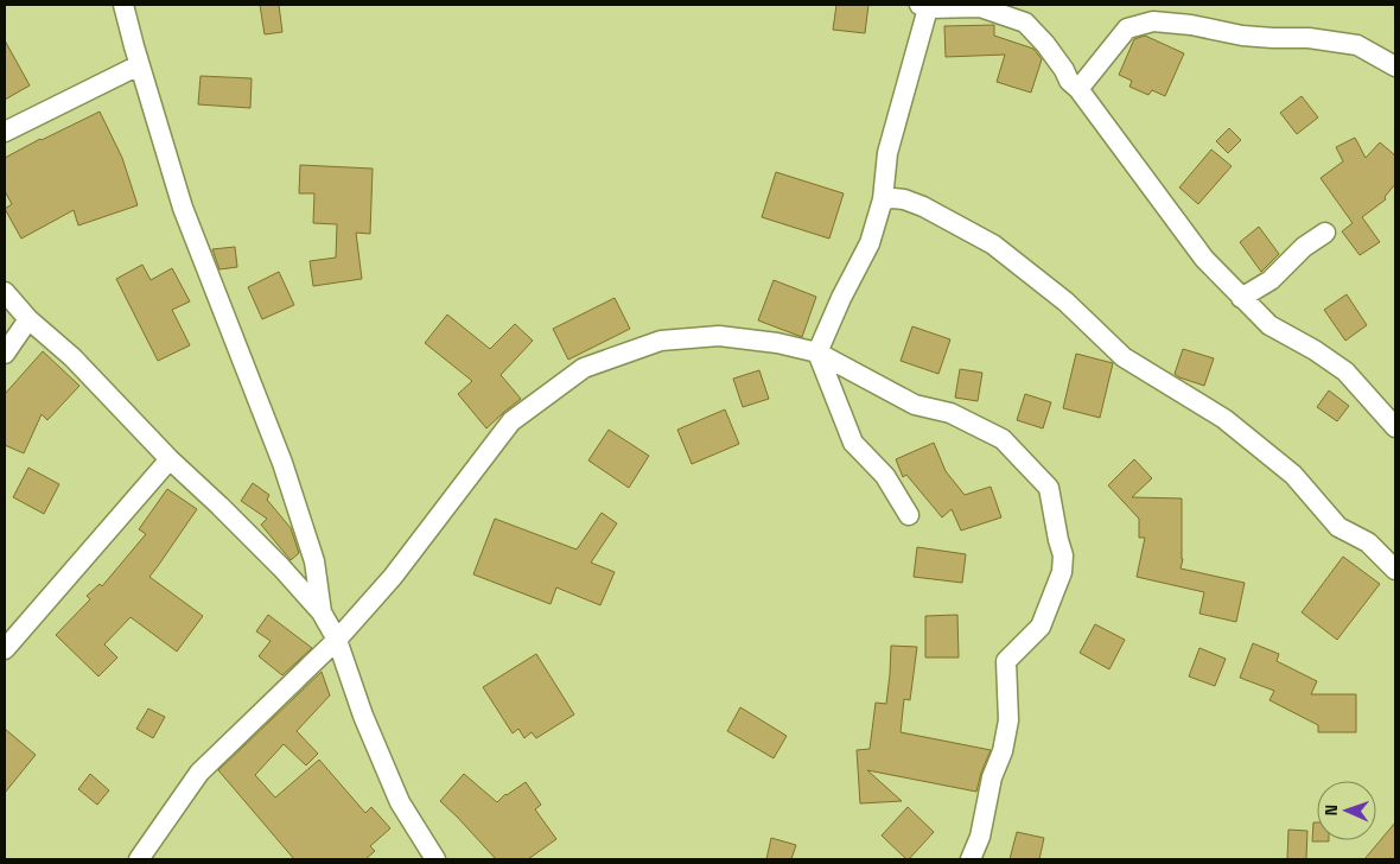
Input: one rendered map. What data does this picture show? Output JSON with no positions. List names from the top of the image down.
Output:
{
  "north": "left"
}
